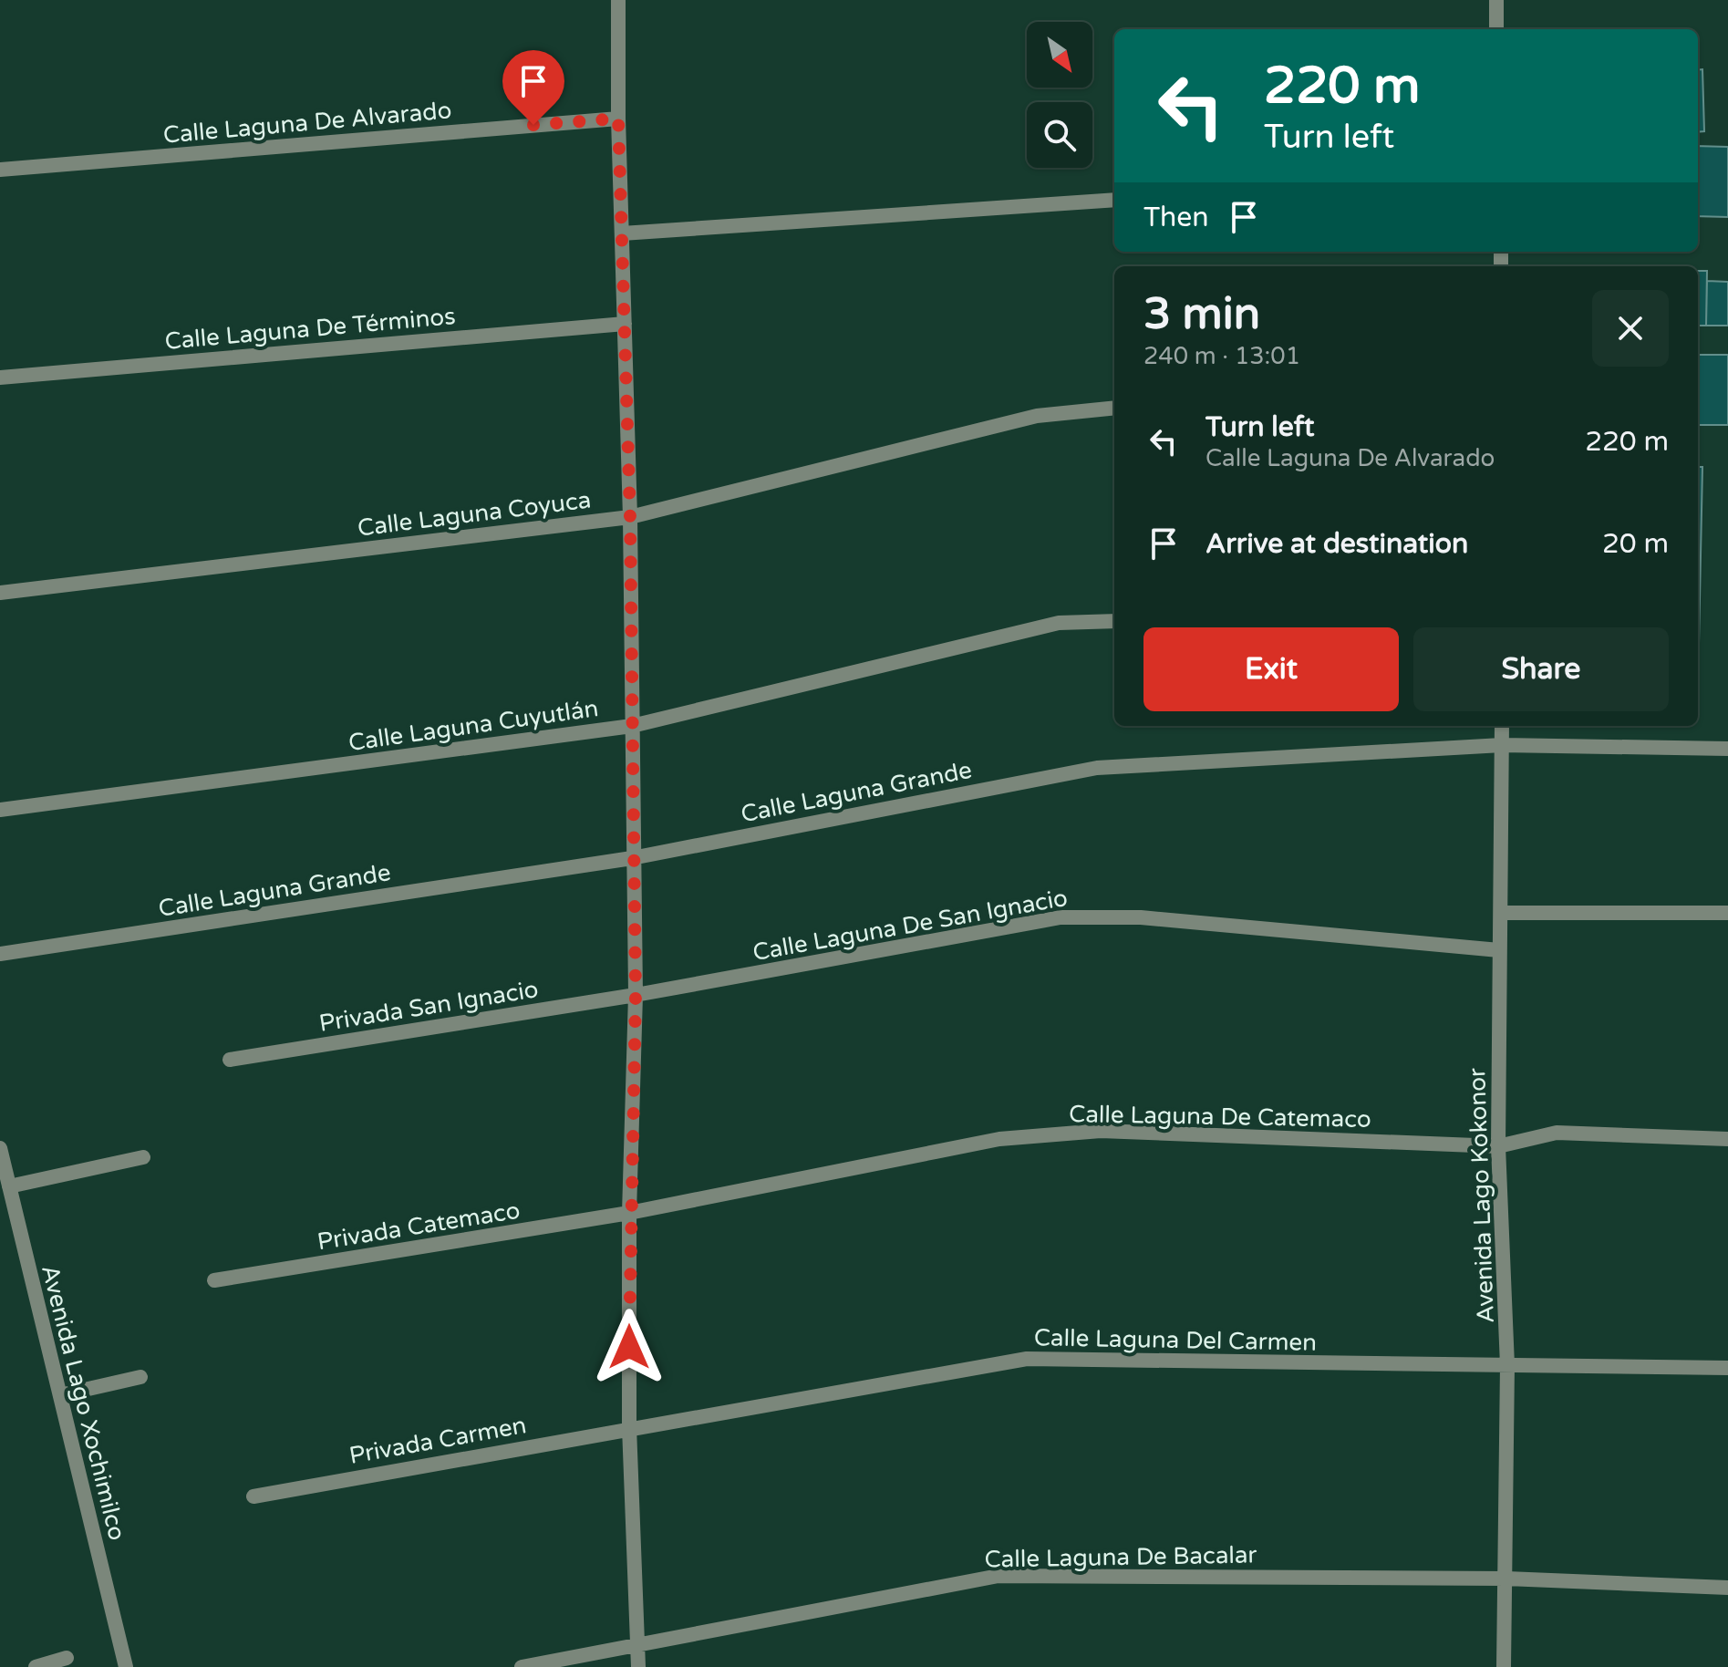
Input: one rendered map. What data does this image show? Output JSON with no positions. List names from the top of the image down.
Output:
{
  "streets": {
    "street": [
      "Calle Laguna De Alvarado",
      "Calle Laguna De Términos",
      "Calle Laguna Coyuca",
      "Calle Laguna Cuyutlán",
      "Calle Laguna Grande",
      "Calle Laguna De San Ignacio",
      "Privada San Ignacio",
      "Calle Laguna De Catemaco",
      "Avenida Lago Kokonor",
      "Privada Catemaco",
      "Calle Laguna Del Carmen",
      "Avenida Lago Xochimilco",
      "Privada Carmen",
      "Calle Laguna De Bacalar"
    ]
  },
  "crossings": [
    ["Calle Laguna Grande", "Avenida Lago Kokonor"],
    ["Calle Laguna De San Ignacio", "Privada San Ignacio"],
    ["Calle Laguna De San Ignacio", "Avenida Lago Kokonor"],
    ["Calle Laguna De Catemaco", "Avenida Lago Kokonor"],
    ["Calle Laguna De Catemaco", "Privada Catemaco"],
    ["Avenida Lago Kokonor", "Calle Laguna Del Carmen"],
    ["Avenida Lago Kokonor", "Calle Laguna De Bacalar"],
    ["Calle Laguna Del Carmen", "Privada Carmen"]
  ],
  "north": "bottom right",
  "page": {
    "turn": ["220 m", "Turn left"],
    "then": "Then",
    "heading": ["3 min", "240 m · 13:01"],
    "list": [
      {
        "name": "Turn left",
        "note": "Calle Laguna De Alvarado",
        "value": "220 m"
      },
      {
        "name": "Arrive at destination",
        "value": "20 m"
      }
    ],
    "buttons": ["Exit", "Share"]
  }
}
